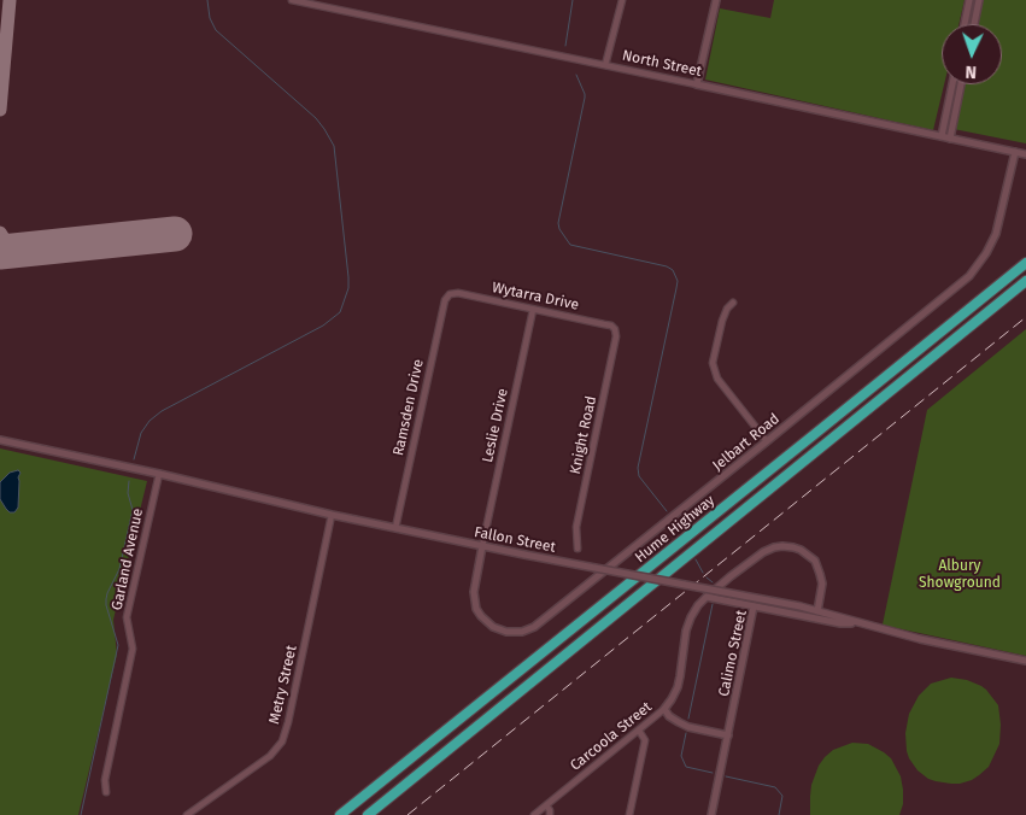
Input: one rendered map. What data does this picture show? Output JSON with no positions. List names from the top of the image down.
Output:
{
  "streets": {
    "highway": ["Hume Highway"],
    "street": [
      "North Street",
      "Wytarra Drive",
      "Ramsden Drive",
      "Leslie Drive",
      "Knight Road",
      "Jelbart Road",
      "Fallon Street",
      "Garland Avenue",
      "Calimo Street",
      "Metry Street",
      "Carcoola Street"
    ]
  },
  "crossings": [
    ["North Street", "Jelbart Road"],
    ["Wytarra Drive", "Ramsden Drive"],
    ["Wytarra Drive", "Leslie Drive"],
    ["Wytarra Drive", "Knight Road"],
    ["Ramsden Drive", "Fallon Street"],
    ["Leslie Drive", "Jelbart Road"],
    ["Leslie Drive", "Fallon Street"],
    ["Jelbart Road", "Fallon Street"],
    ["Fallon Street", "Garland Avenue"],
    ["Fallon Street", "Calimo Street"],
    ["Fallon Street", "Metry Street"],
    ["Fallon Street", "Carcoola Street"]
  ],
  "parks": ["Albury Showground"],
  "north": "bottom"
}
